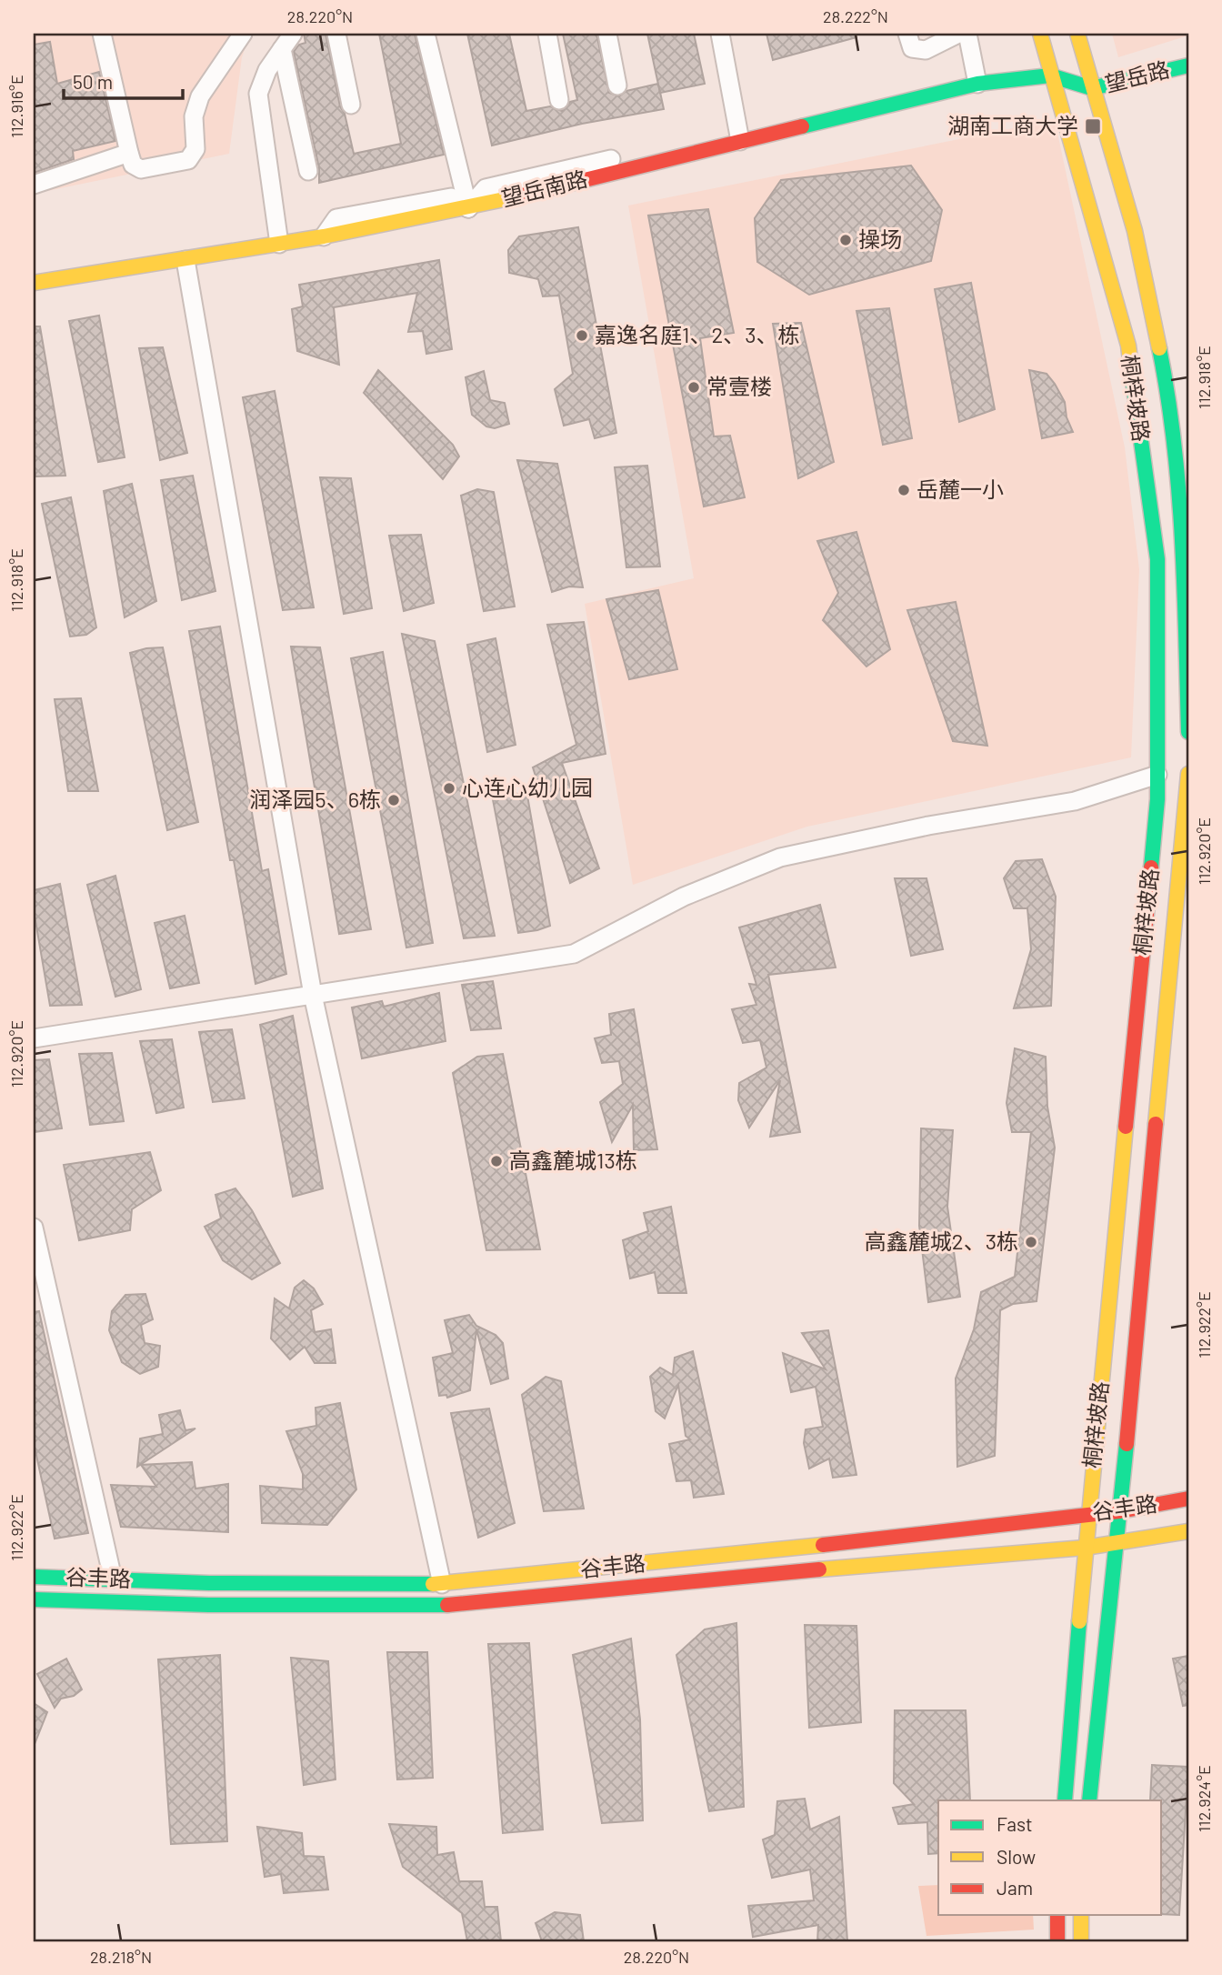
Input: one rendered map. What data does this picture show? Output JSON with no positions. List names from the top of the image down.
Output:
{
  "streets": {
    "main road": [
      "望岳路",
      "望岳南路",
      "桐梓坡路",
      "谷丰路"
    ]
  },
  "crossings": [
    ["望岳路", "望岳南路"],
    ["望岳路", "桐梓坡路"],
    ["望岳南路", "桐梓坡路"],
    ["桐梓坡路", "谷丰路"]
  ],
  "places": {
    "transit": ["湖南工商大学"],
    "other": [
      "操场",
      "嘉逸名庭1、2、3、栋",
      "常壹楼",
      "岳麓一小",
      "心连心幼儿园",
      "润泽园5、6栋",
      "高鑫麓城13栋",
      "高鑫麓城2、3栋"
    ]
  },
  "legend": ["Fast", "Slow", "Jam"],
  "scale_bar": "50 m",
  "coordinates": [
    "28.220°N",
    "28.222°N",
    "112.916°E",
    "112.918°E",
    "112.920°E",
    "112.922°E",
    "112.924°E",
    "28.218°N"
  ]
}
